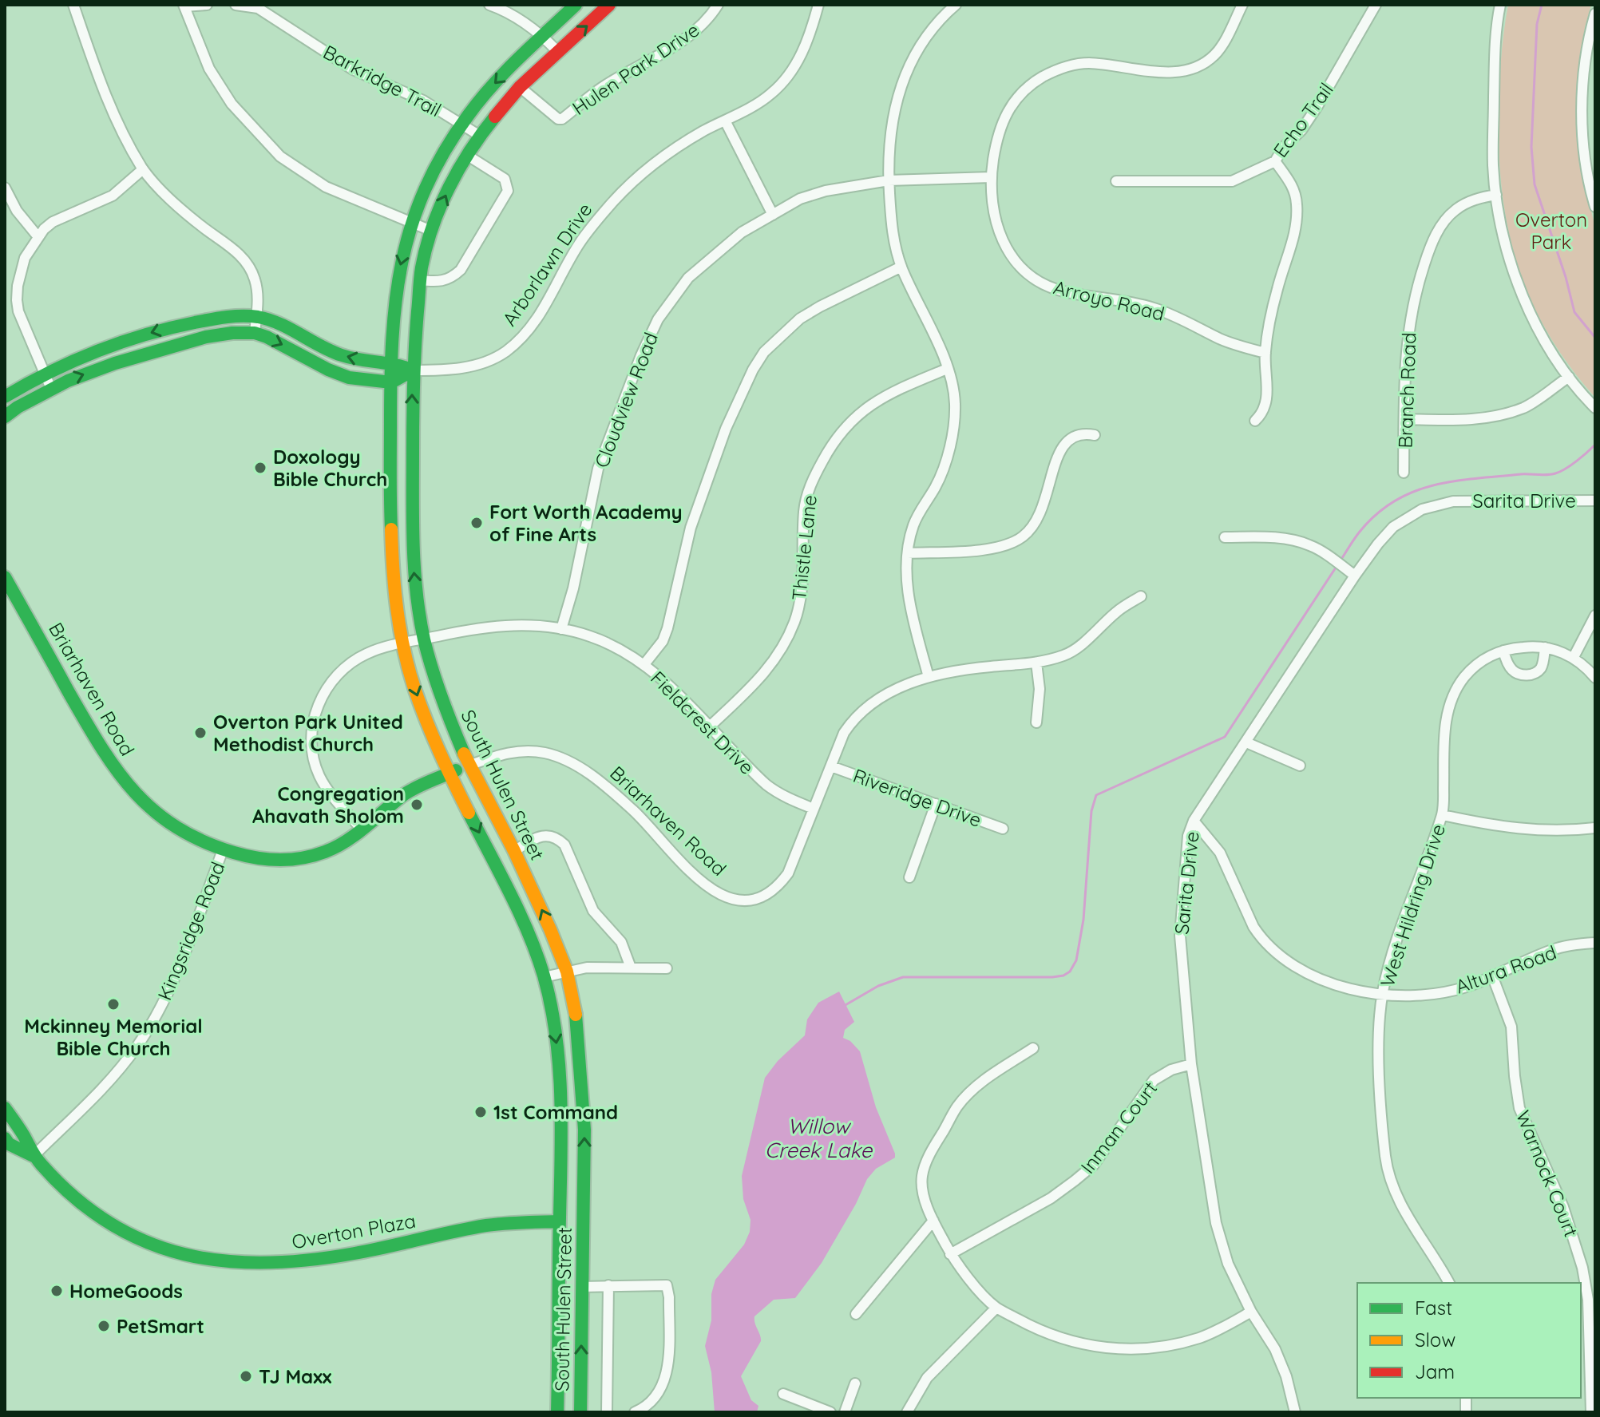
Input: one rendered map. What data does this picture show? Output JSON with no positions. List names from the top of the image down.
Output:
{
  "streets": {
    "main road": [
      "Arborlawn Drive",
      "Briarhaven Road",
      "South Hulen Street",
      "Overton Plaza"
    ],
    "street": [
      "Hulen Park Drive",
      "Barkridge Trail",
      "Echo Trail",
      "Arroyo Road",
      "Branch Road",
      "Cloudview Road",
      "Sarita Drive",
      "Thistle Lane",
      "Fieldcrest Drive",
      "Riveridge Drive",
      "West Hildring Drive",
      "Kingsridge Road",
      "Altura Road",
      "Inman Court",
      "Warnock Court"
    ]
  },
  "crossings": [
    ["Hulen Park Drive", "South Hulen Street"],
    ["Barkridge Trail", "South Hulen Street"],
    ["Arborlawn Drive", "South Hulen Street"],
    ["Arroyo Road", "Cloudview Road"],
    ["Cloudview Road", "Fieldcrest Drive"],
    ["Sarita Drive", "Altura Road"],
    ["Sarita Drive", "Inman Court"],
    ["Thistle Lane", "Fieldcrest Drive"],
    ["Briarhaven Road", "Fieldcrest Drive"],
    ["Briarhaven Road", "South Hulen Street"],
    ["Briarhaven Road", "Riveridge Drive"],
    ["Briarhaven Road", "Kingsridge Road"],
    ["Fieldcrest Drive", "South Hulen Street"],
    ["South Hulen Street", "Overton Plaza"],
    ["West Hildring Drive", "Altura Road"],
    ["Kingsridge Road", "Overton Plaza"],
    ["Altura Road", "Warnock Court"]
  ],
  "water": ["Willow Creek Lake"],
  "parks": ["Overton Park"],
  "places": [
    "Doxology Bible Church",
    "Fort Worth Academy of Fine Arts",
    "Overton Park United Methodist Church",
    "Congregation Ahavath Sholom",
    "Mckinney Memorial Bible Church",
    "1st Command",
    "HomeGoods",
    "PetSmart",
    "TJ Maxx"
  ],
  "legend": ["Fast", "Slow", "Jam"]
}
